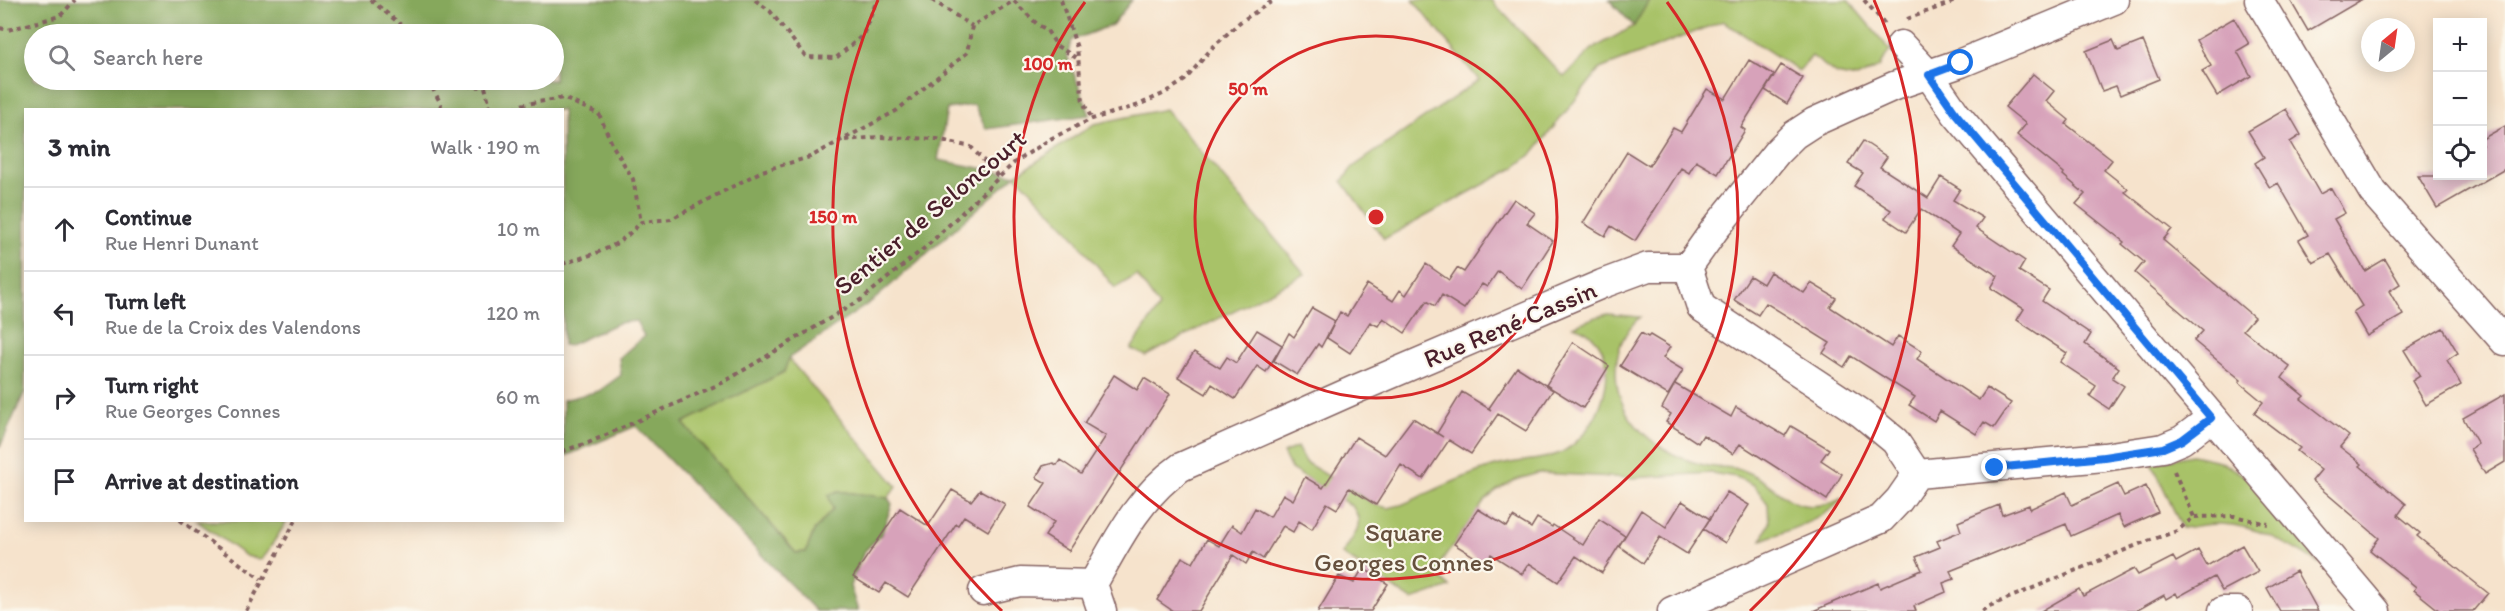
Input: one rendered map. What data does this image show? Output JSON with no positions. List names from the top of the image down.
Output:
{
  "streets": {
    "street": ["Rue René Cassin"],
    "path": ["Sentier de Seloncourt"]
  },
  "parks": ["Square Georges Connes"],
  "north": "top right",
  "page": {
    "map_buttons": ["+", "−"],
    "search": "Search here",
    "heading": ["3 min", "Walk · 190 m"],
    "list": [
      ["Continue", "Rue Henri Dunant", "10 m"],
      ["Turn left", "Rue de la Croix des Valendons", "120 m"],
      ["Turn right", "Rue Georges Connes", "60 m"],
      "Arrive at destination"
    ]
  },
  "rings": ["100 m", "50 m", "150 m"]
}
